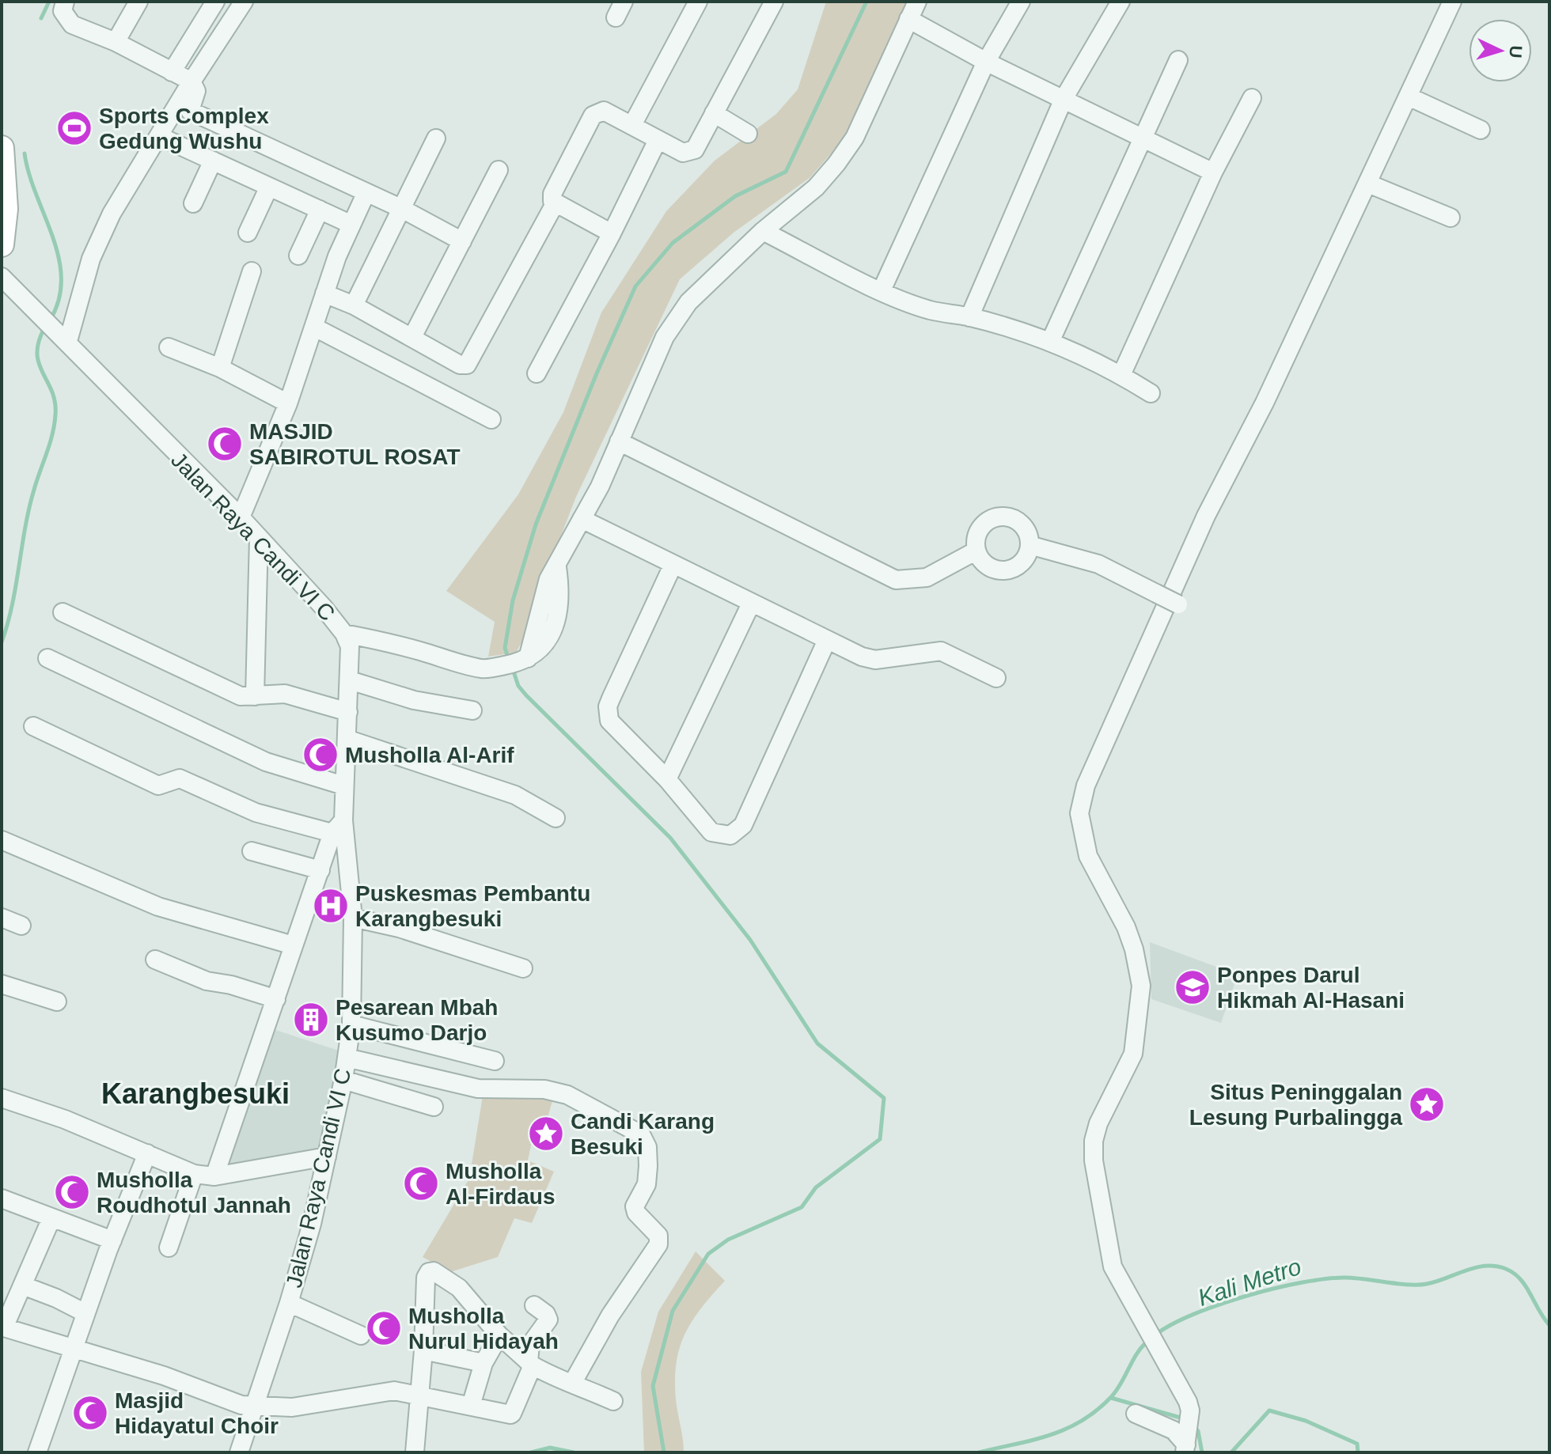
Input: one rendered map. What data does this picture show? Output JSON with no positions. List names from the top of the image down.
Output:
{
  "streets": {
    "street": ["Jalan Raya Candi VI C"]
  },
  "districts": ["Karangbesuki"],
  "water": ["Kali Metro"],
  "places": {
    "sports": ["Sports Complex Gedung Wushu"],
    "mosque": [
      "MASJID SABIROTUL ROSAT",
      "Musholla Al-Arif",
      "Musholla Al-Firdaus",
      "Musholla Roudhotul Jannah",
      "Musholla Nurul Hidayah",
      "Masjid Hidayatul Choir"
    ],
    "hospital": ["Puskesmas Pembantu Karangbesuki"],
    "school or university": ["Ponpes Darul Hikmah Al-Hasani"],
    "building": ["Pesarean Mbah Kusumo Darjo"],
    "place": ["Situs Peninggalan Lesung Purbalingga", "Candi Karang Besuki"]
  },
  "north": "right"
}
